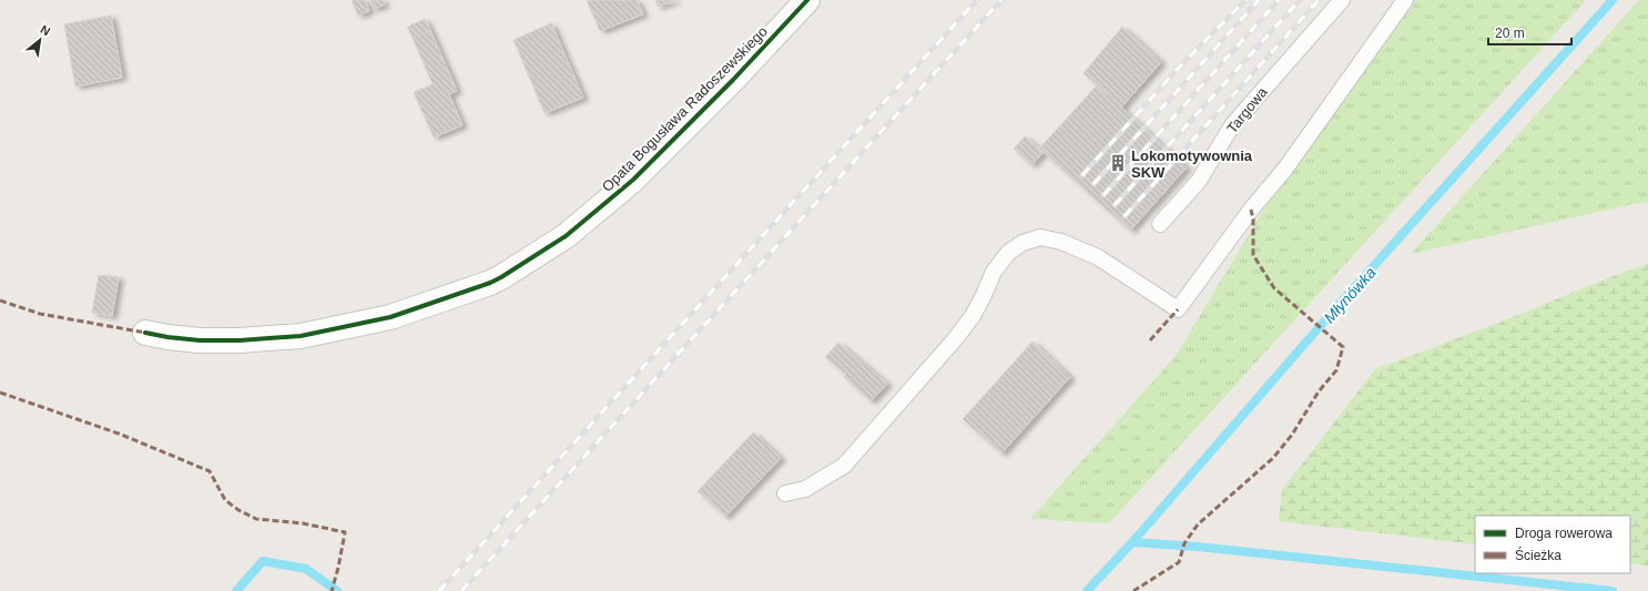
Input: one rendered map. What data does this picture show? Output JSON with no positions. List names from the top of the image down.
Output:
{
  "streets": {
    "street": ["Opata Bogusława Radoszewskiego"],
    "lane": ["Targowa"]
  },
  "water": ["Młynówka"],
  "places": {
    "building": ["Lokomotywownia SKW"]
  },
  "legend": ["Droga rowerowa", "Ścieżka"],
  "scale_bar": "20 m",
  "north": "top right"
}
